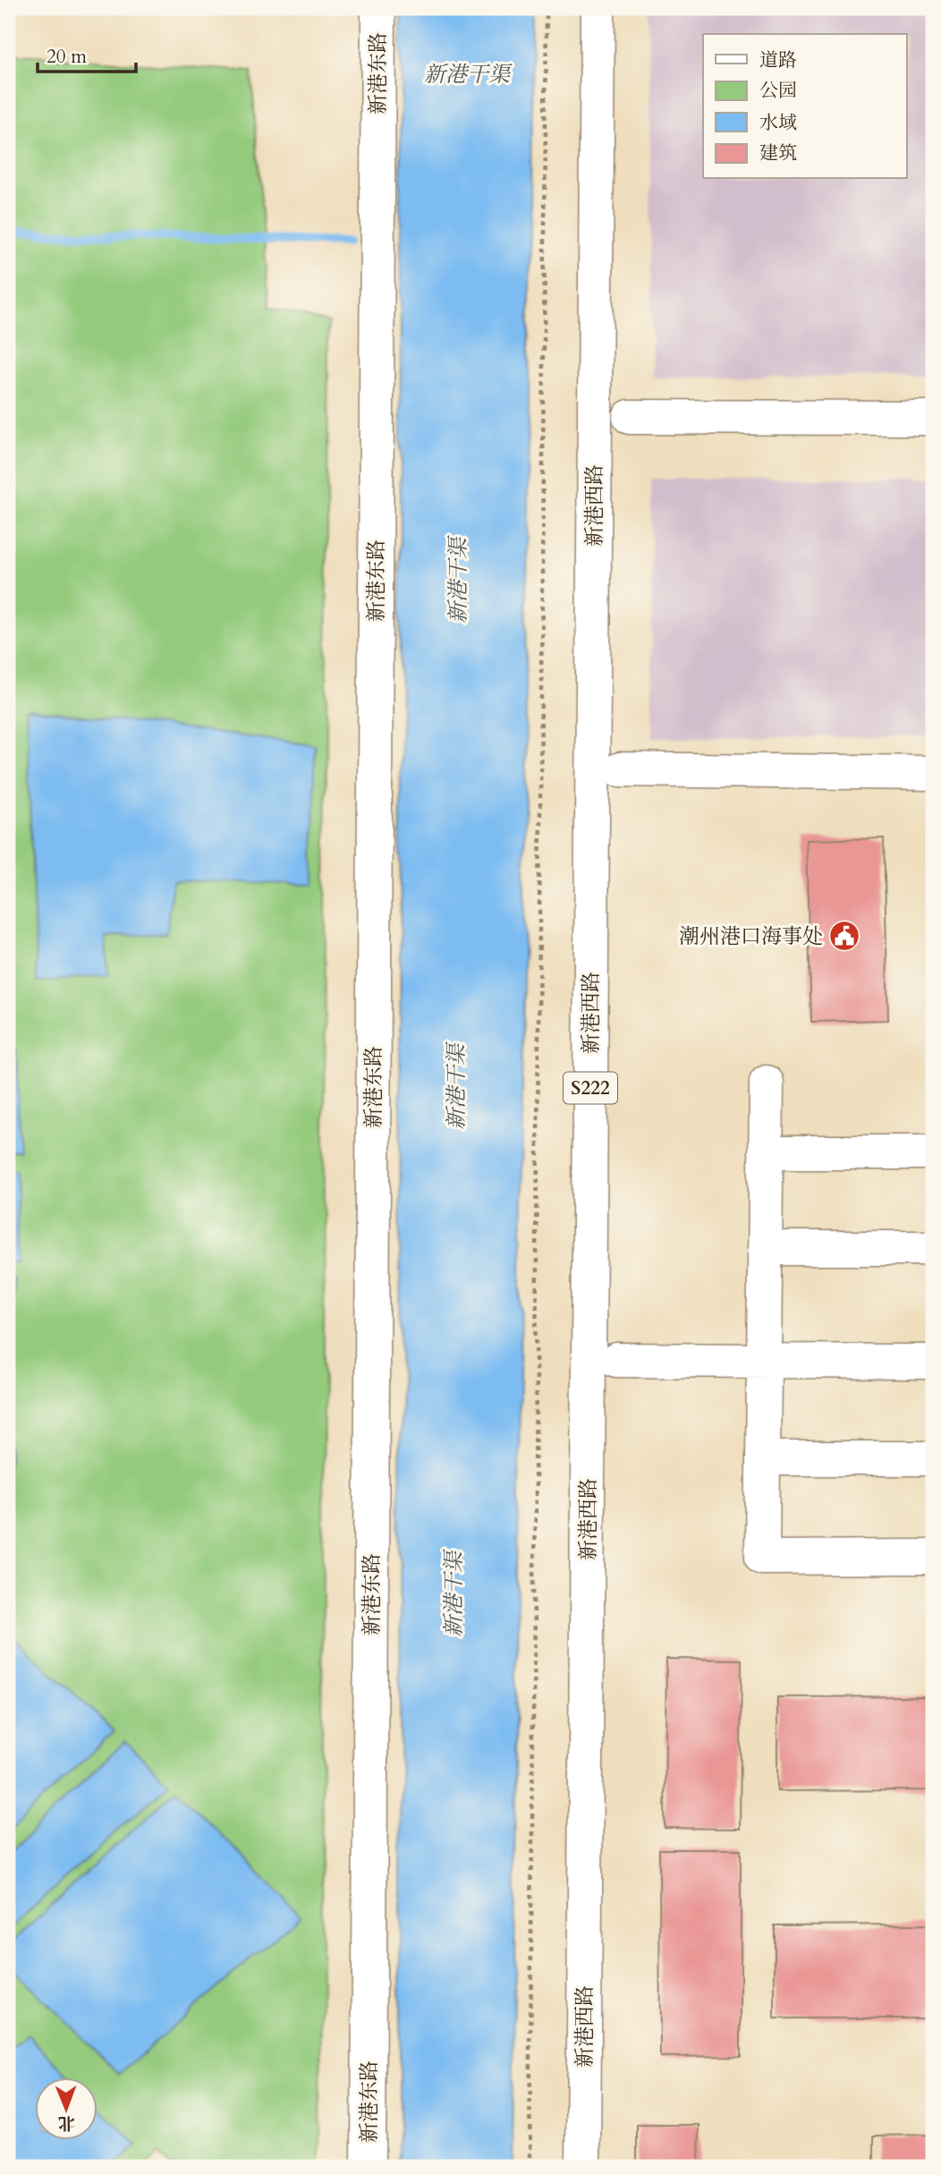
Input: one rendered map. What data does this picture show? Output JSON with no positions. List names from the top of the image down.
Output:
{
  "streets": {
    "main road": ["新港东路", "新港西路", "S222"]
  },
  "water": ["新港干渠"],
  "places": {
    "public building": ["潮州港口海事处"]
  },
  "legend": [
    "道路",
    "公园",
    "水域",
    "建筑"
  ],
  "scale_bar": "20 m",
  "north": "bottom"
}
